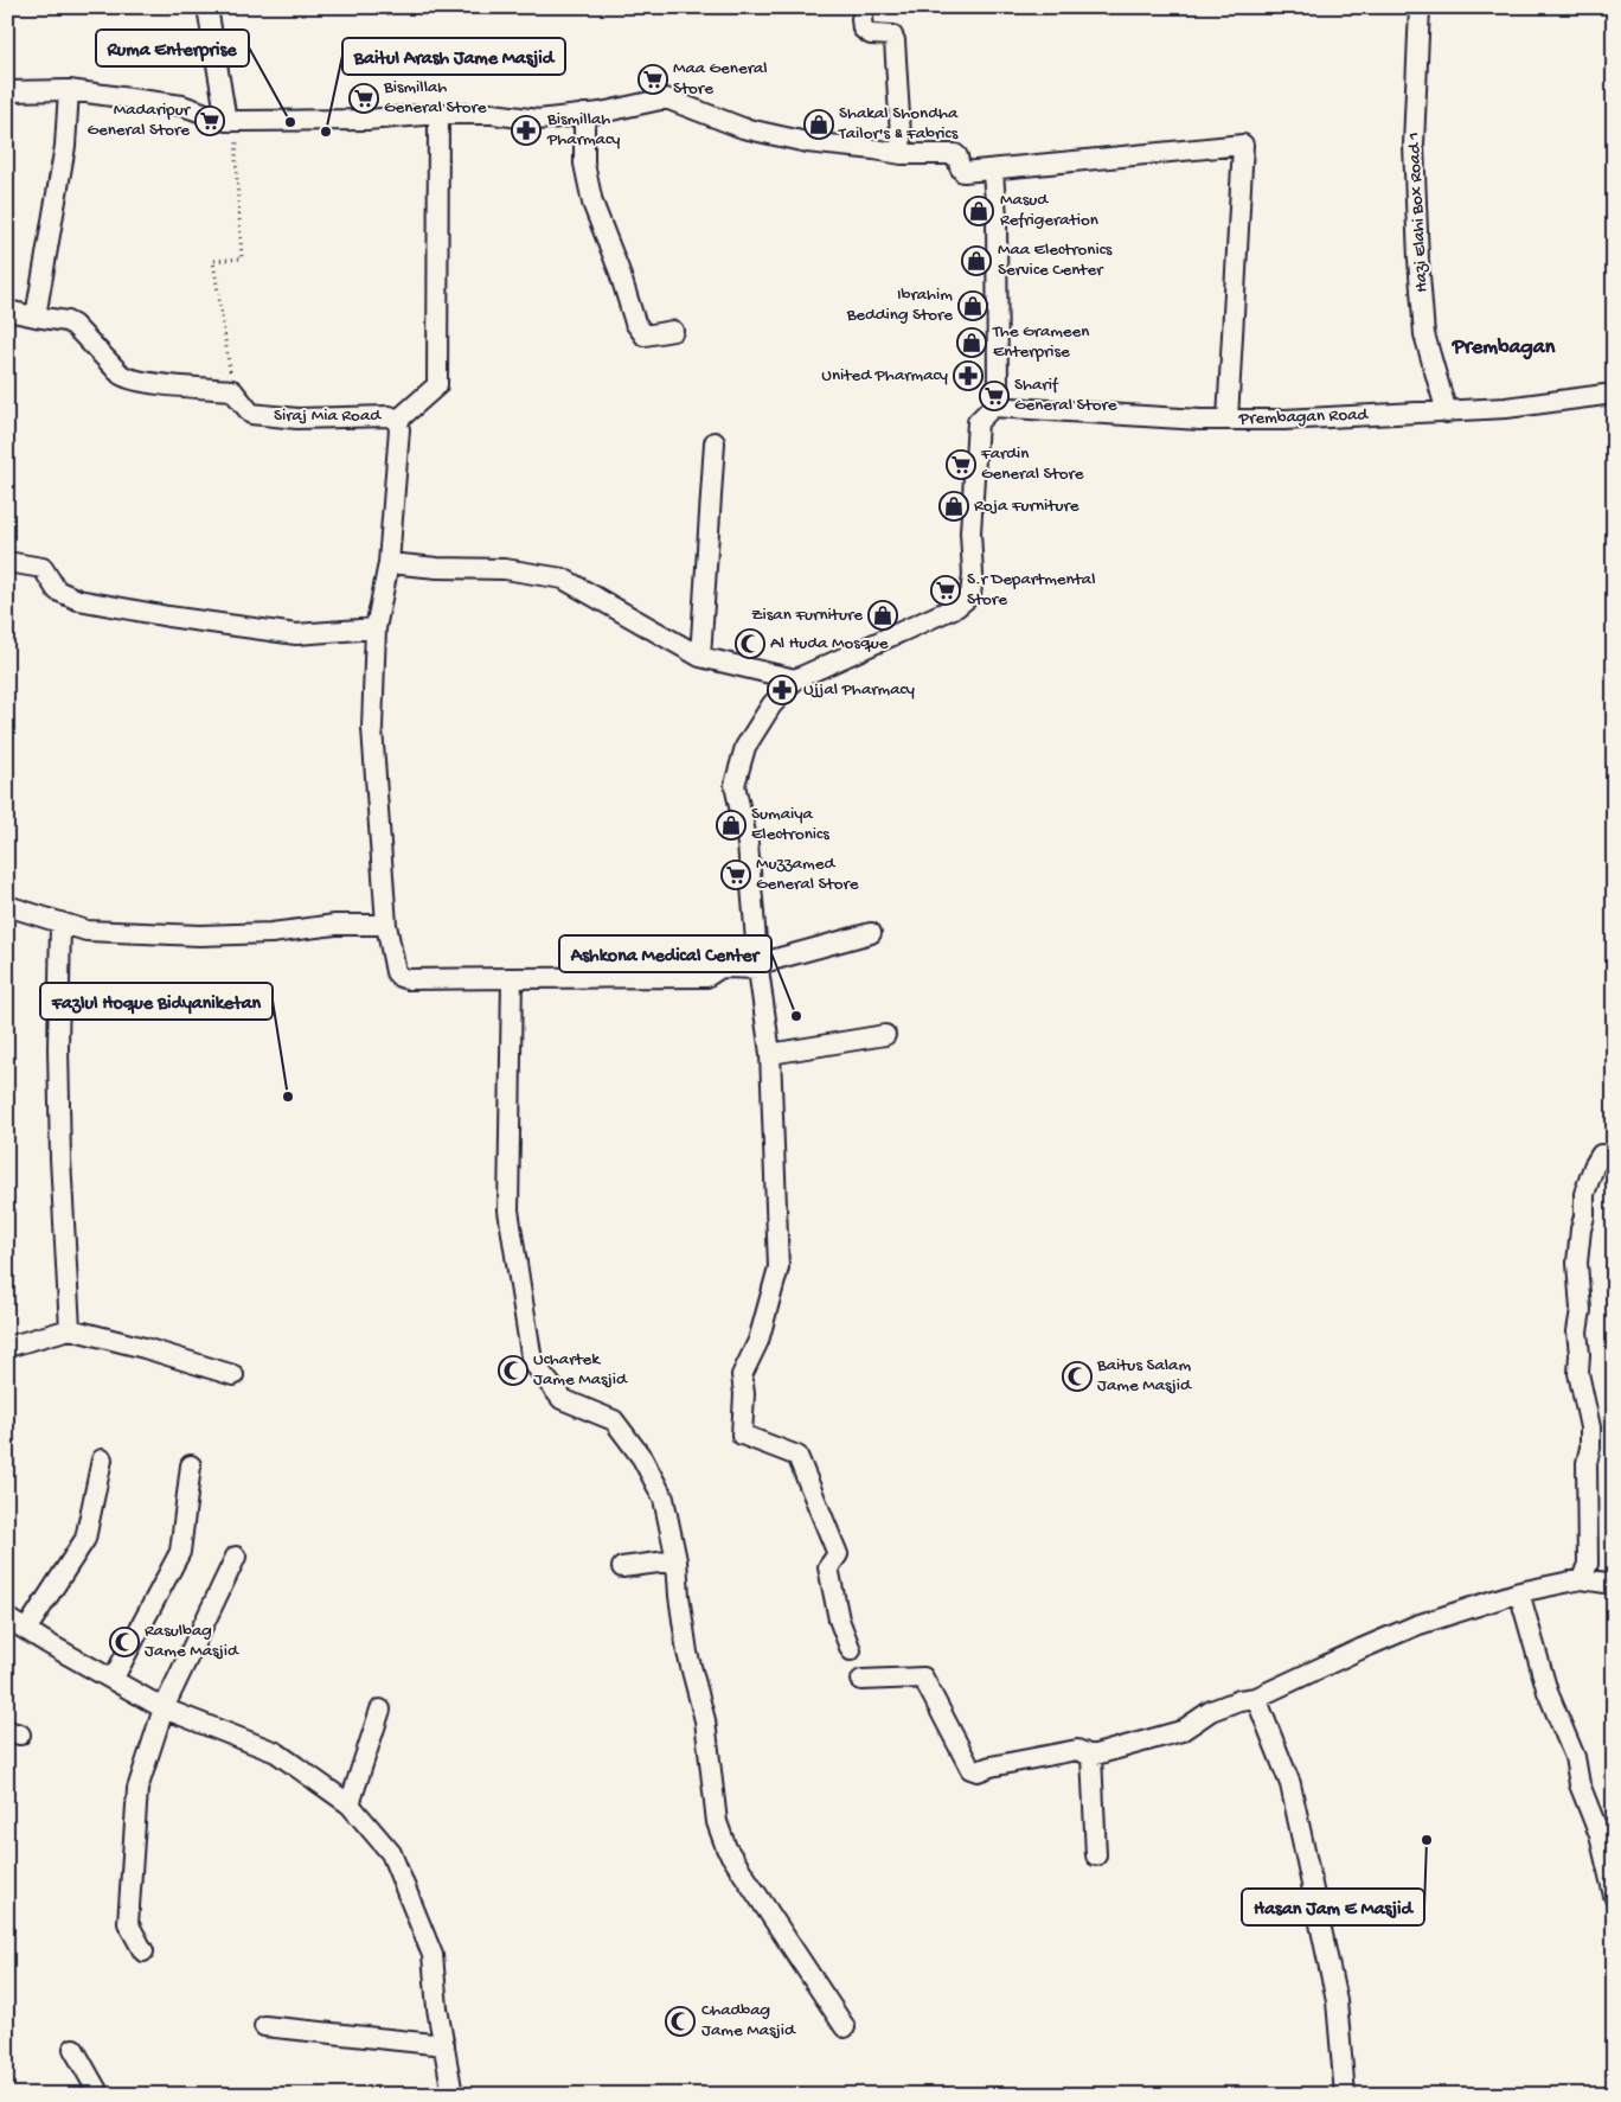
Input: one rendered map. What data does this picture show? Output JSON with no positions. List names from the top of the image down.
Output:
{
  "streets": {
    "street": ["Hazi Elahi Box Road 1", "Siraj Mia Road", "Prembagan Road"]
  },
  "crossings": [
    ["Hazi Elahi Box Road 1", "Prembagan Road"]
  ],
  "districts": ["Prembagan"],
  "places": {
    "supermarket": [
      "Maa General Store",
      "Bismillah General Store",
      "Madaripur General Store",
      "Sharif General Store",
      "Fardin General Store",
      "S.r Departmental Store",
      "Muzzamed General Store"
    ],
    "other": [
      "Ruma Enterprise",
      "Baitul Arash Jame Masjid",
      "Ashkona Medical Center",
      "Fazlul Hoque Bidyaniketan",
      "Hasan Jam E Masjid"
    ],
    "shop": [
      "Shakal Shondha Tailor's & Fabrics",
      "Masud Refrigeration",
      "Maa Electronics Service Center",
      "Ibrahim Bedding Store",
      "The Grameen Enterprise",
      "Roja Furniture",
      "Zisan Furniture",
      "Sumaiya Electronics"
    ],
    "pharmacy": ["Bismillah Pharmacy", "United Pharmacy", "Ujjal Pharmacy"],
    "mosque": [
      "Al Huda Mosque",
      "Uchartek Jame Masjid",
      "Baitus Salam Jame Masjid",
      "Rasulbag Jame Masjid",
      "Chadbag Jame Masjid"
    ]
  }
}
